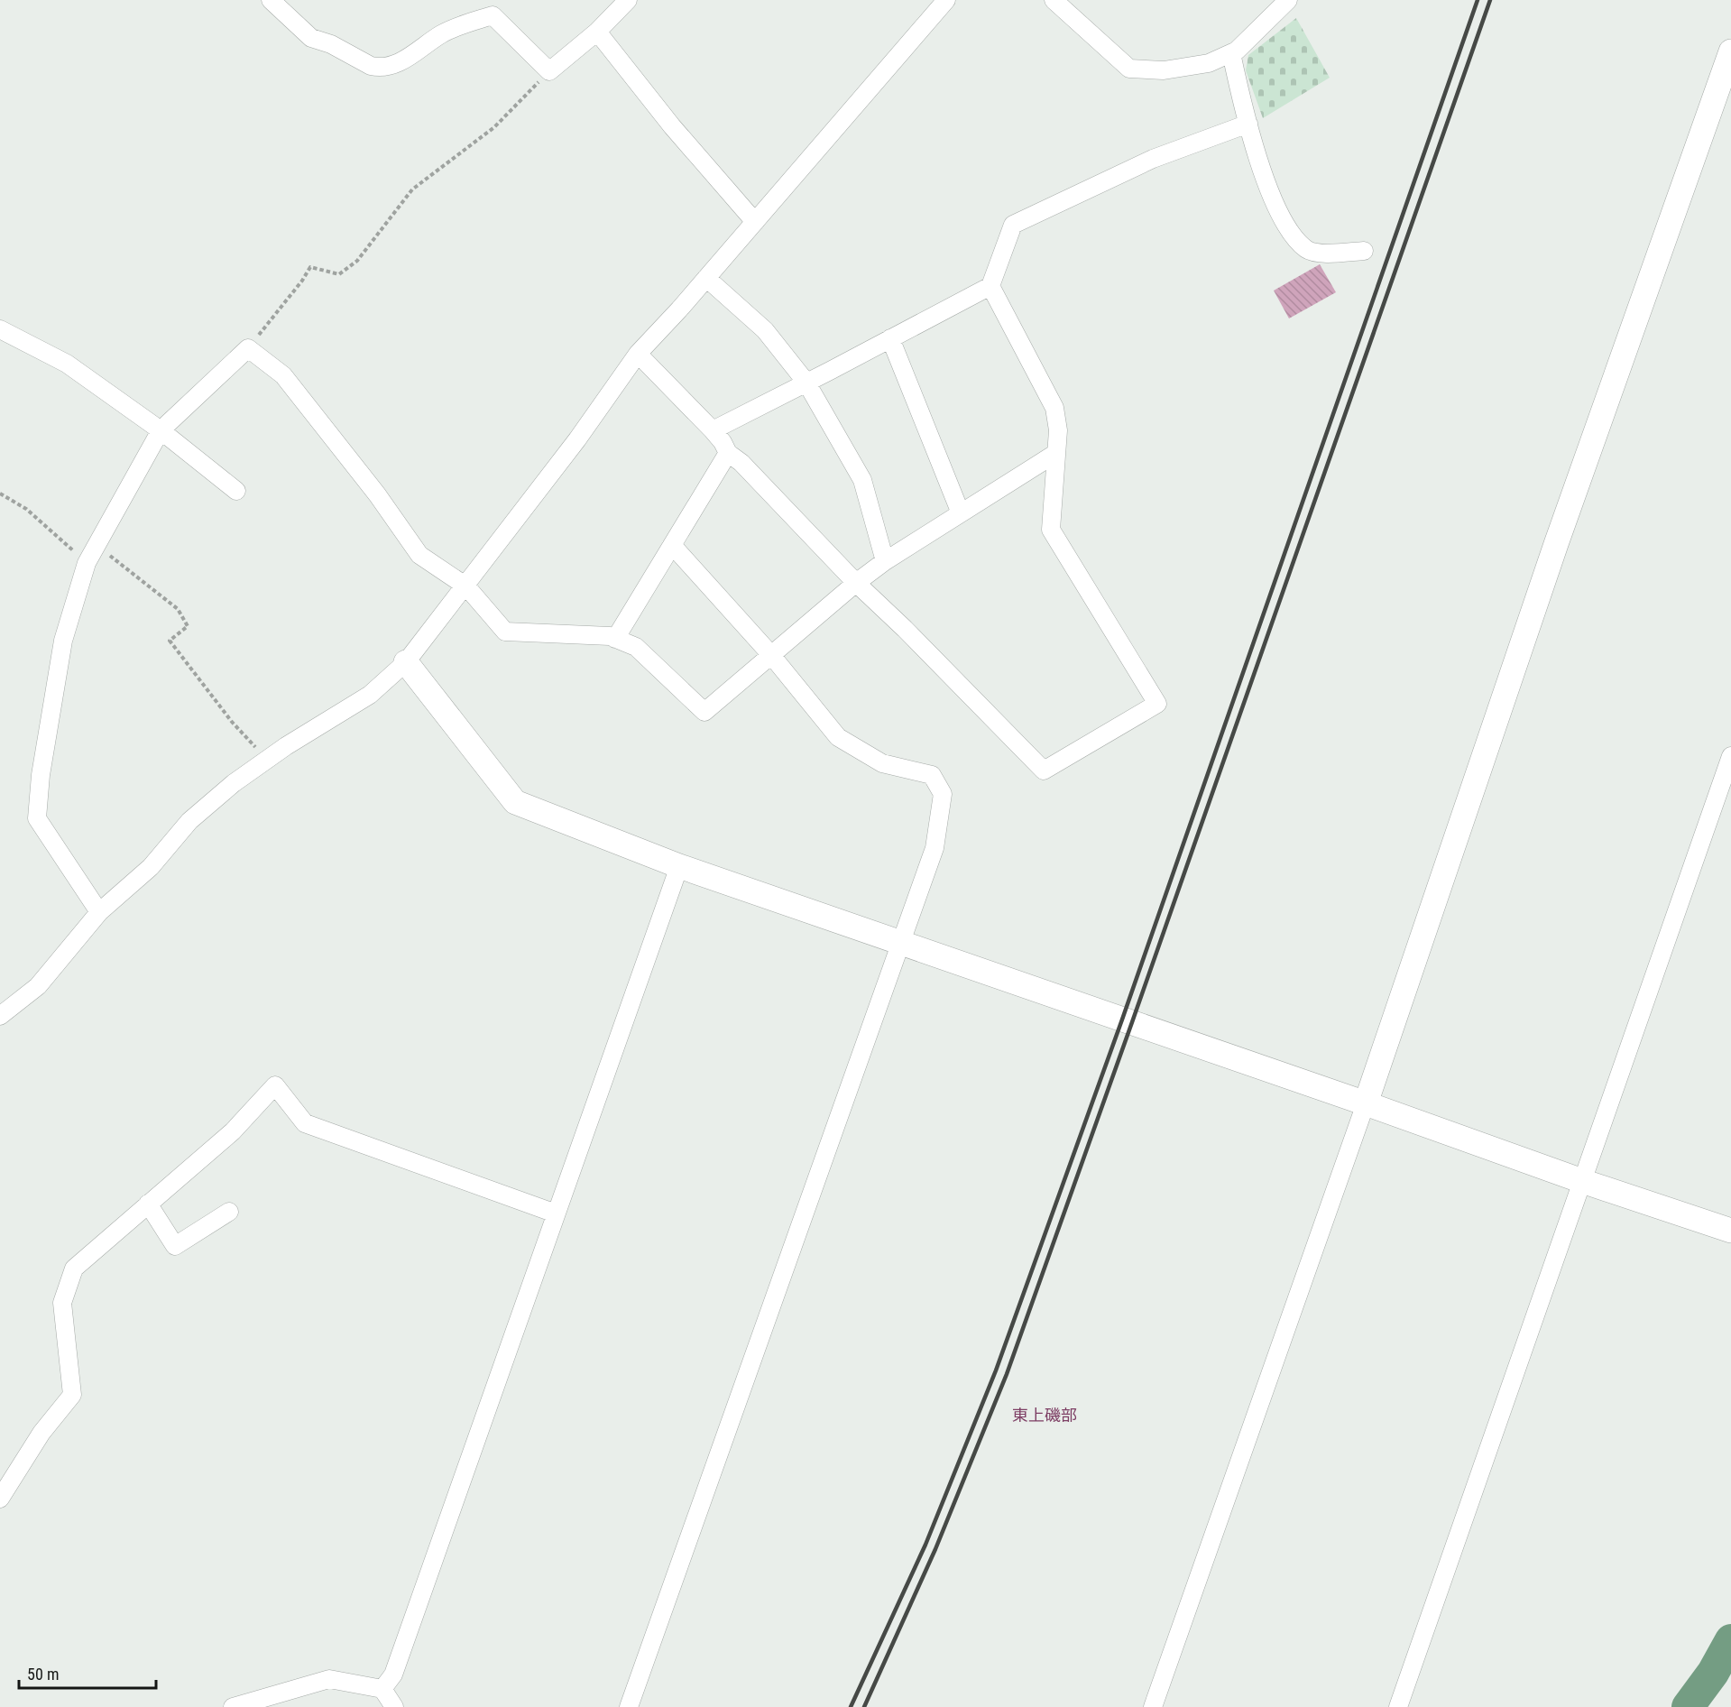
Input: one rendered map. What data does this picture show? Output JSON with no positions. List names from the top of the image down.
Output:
{
  "districts": ["東上磯部"],
  "scale_bar": "50 m"
}
